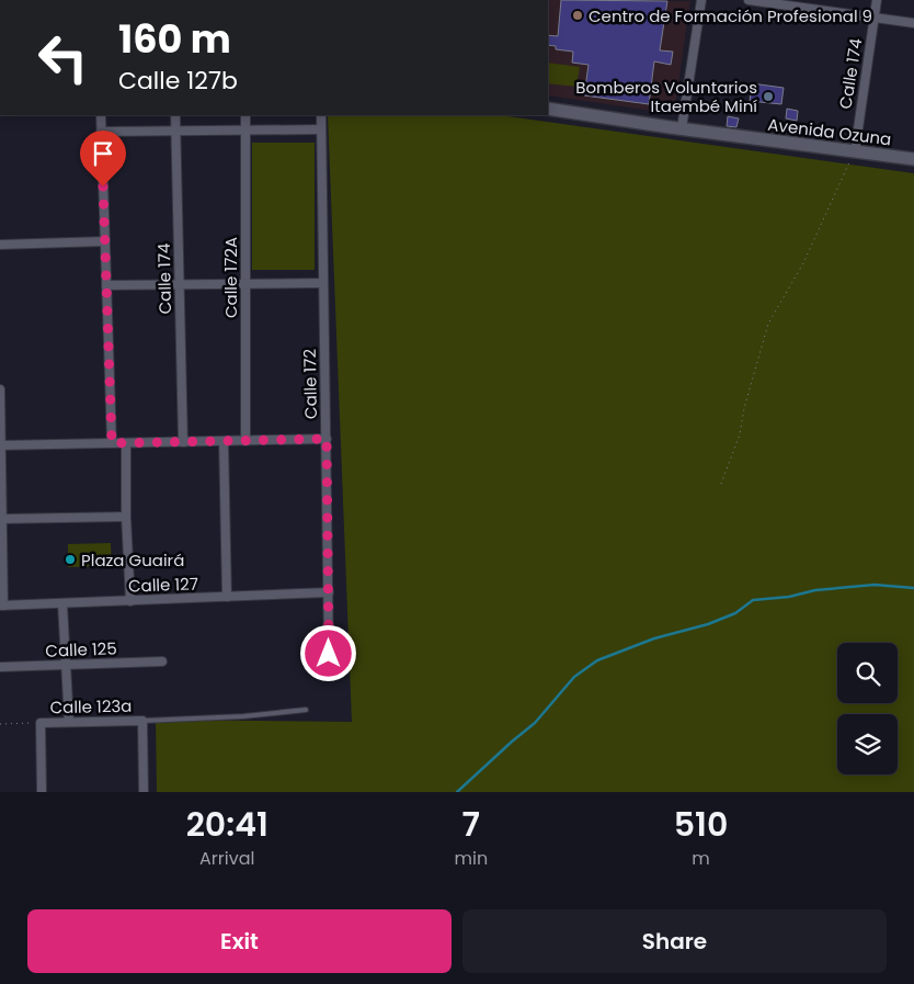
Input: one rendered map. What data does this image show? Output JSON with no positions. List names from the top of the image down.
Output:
{
  "streets": {
    "main road": ["Avenida Ozuna"],
    "street": [
      "Calle 174",
      "Calle 172A",
      "Calle 172",
      "Calle 127",
      "Calle 125",
      "Calle 123a"
    ]
  },
  "crossings": [
    ["Calle 174", "Avenida Ozuna"],
    ["Calle 172", "Calle 127"]
  ],
  "places": ["Centro de Formación Profesional 9", "Bomberos Voluntarios Itaembé Miní", "Plaza Guairá"],
  "page": {
    "turn": ["160 m", "Calle 127b"],
    "eta": [
      "20:41",
      "Arrival",
      "7",
      "min",
      "510",
      "m"
    ],
    "buttons": ["Exit", "Share"]
  }
}
